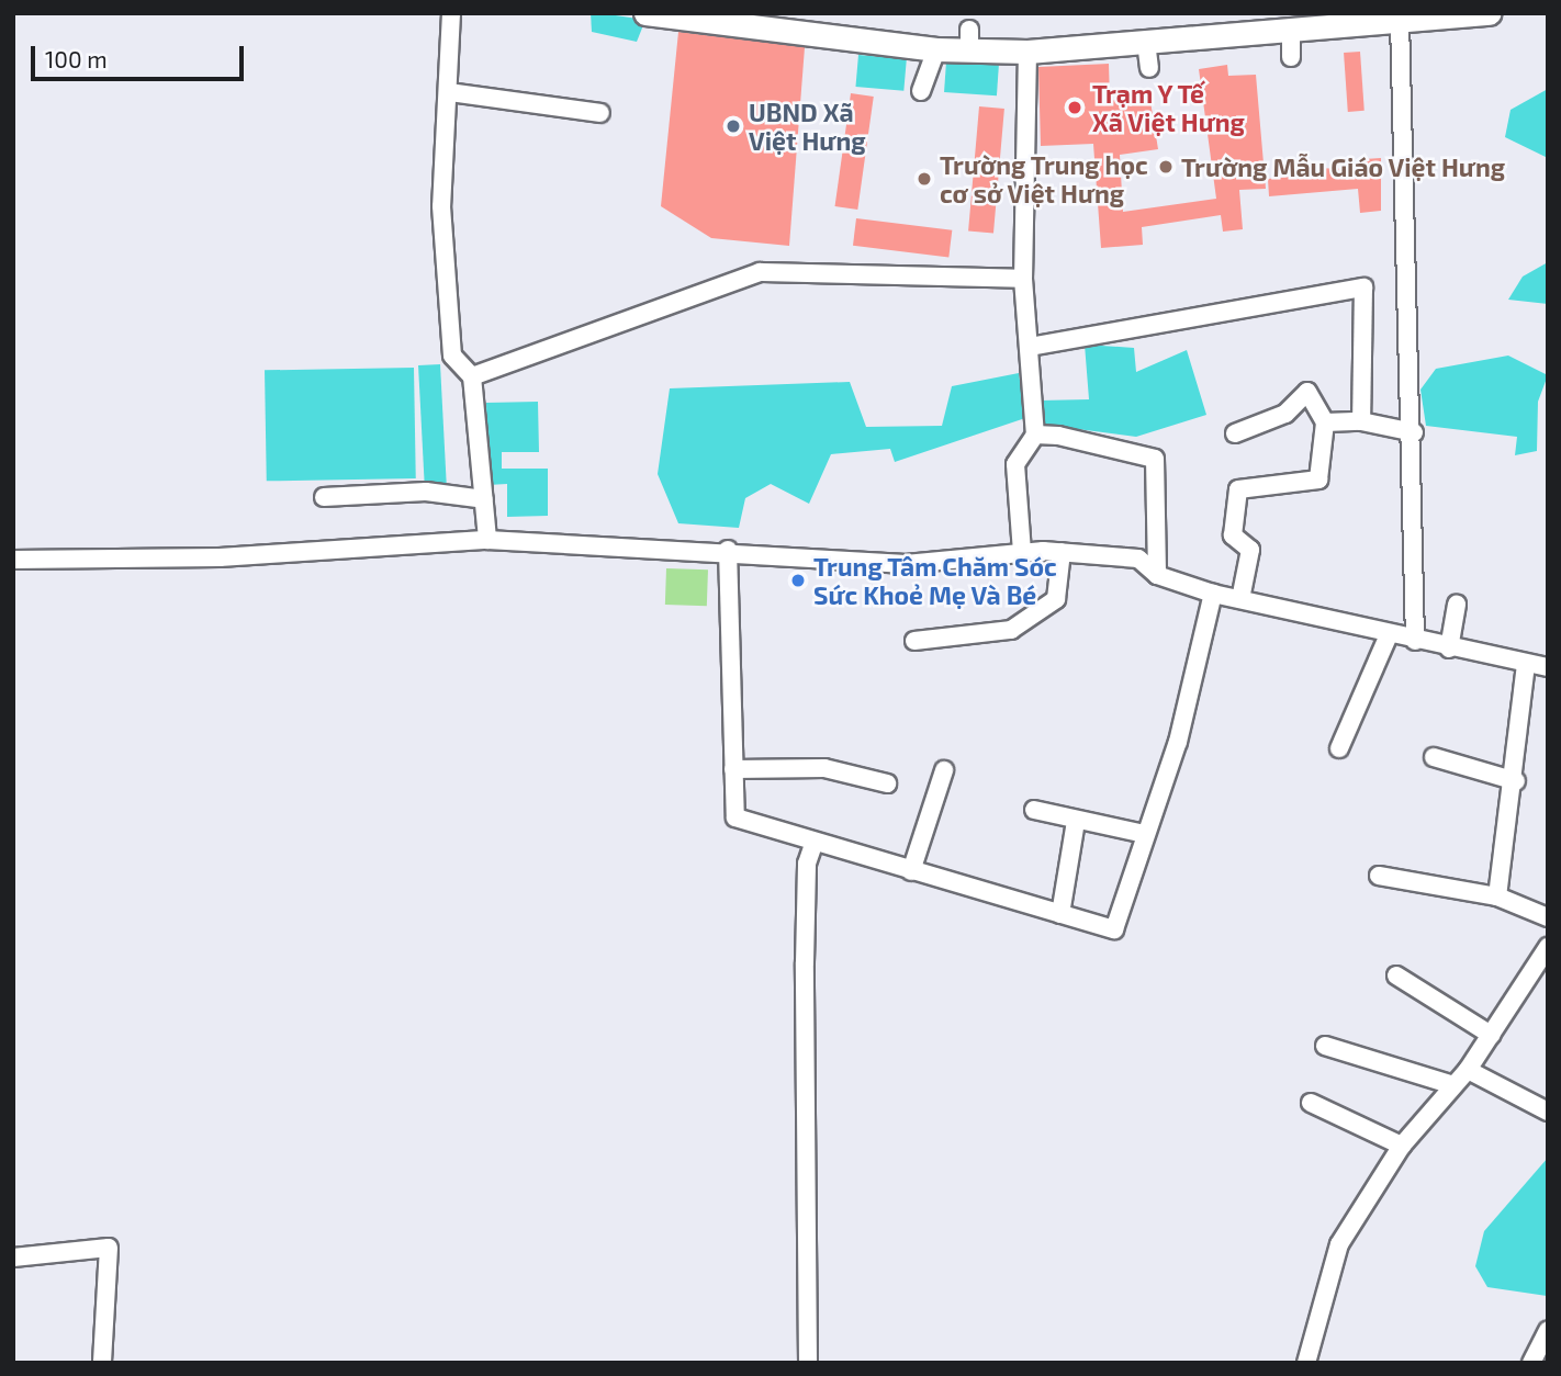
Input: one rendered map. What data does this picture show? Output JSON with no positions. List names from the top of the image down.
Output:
{
  "places": [
    "Trạm Y Tế Xã Việt Hưng",
    "UBND Xã Việt Hưng",
    "Trường Mẫu Giáo Việt Hưng",
    "Trường Trung học cơ sở Việt Hưng",
    "Trung Tâm Chăm Sóc Sức Khoẻ Mẹ Và Bé"
  ],
  "scale_bar": "100 m"
}
